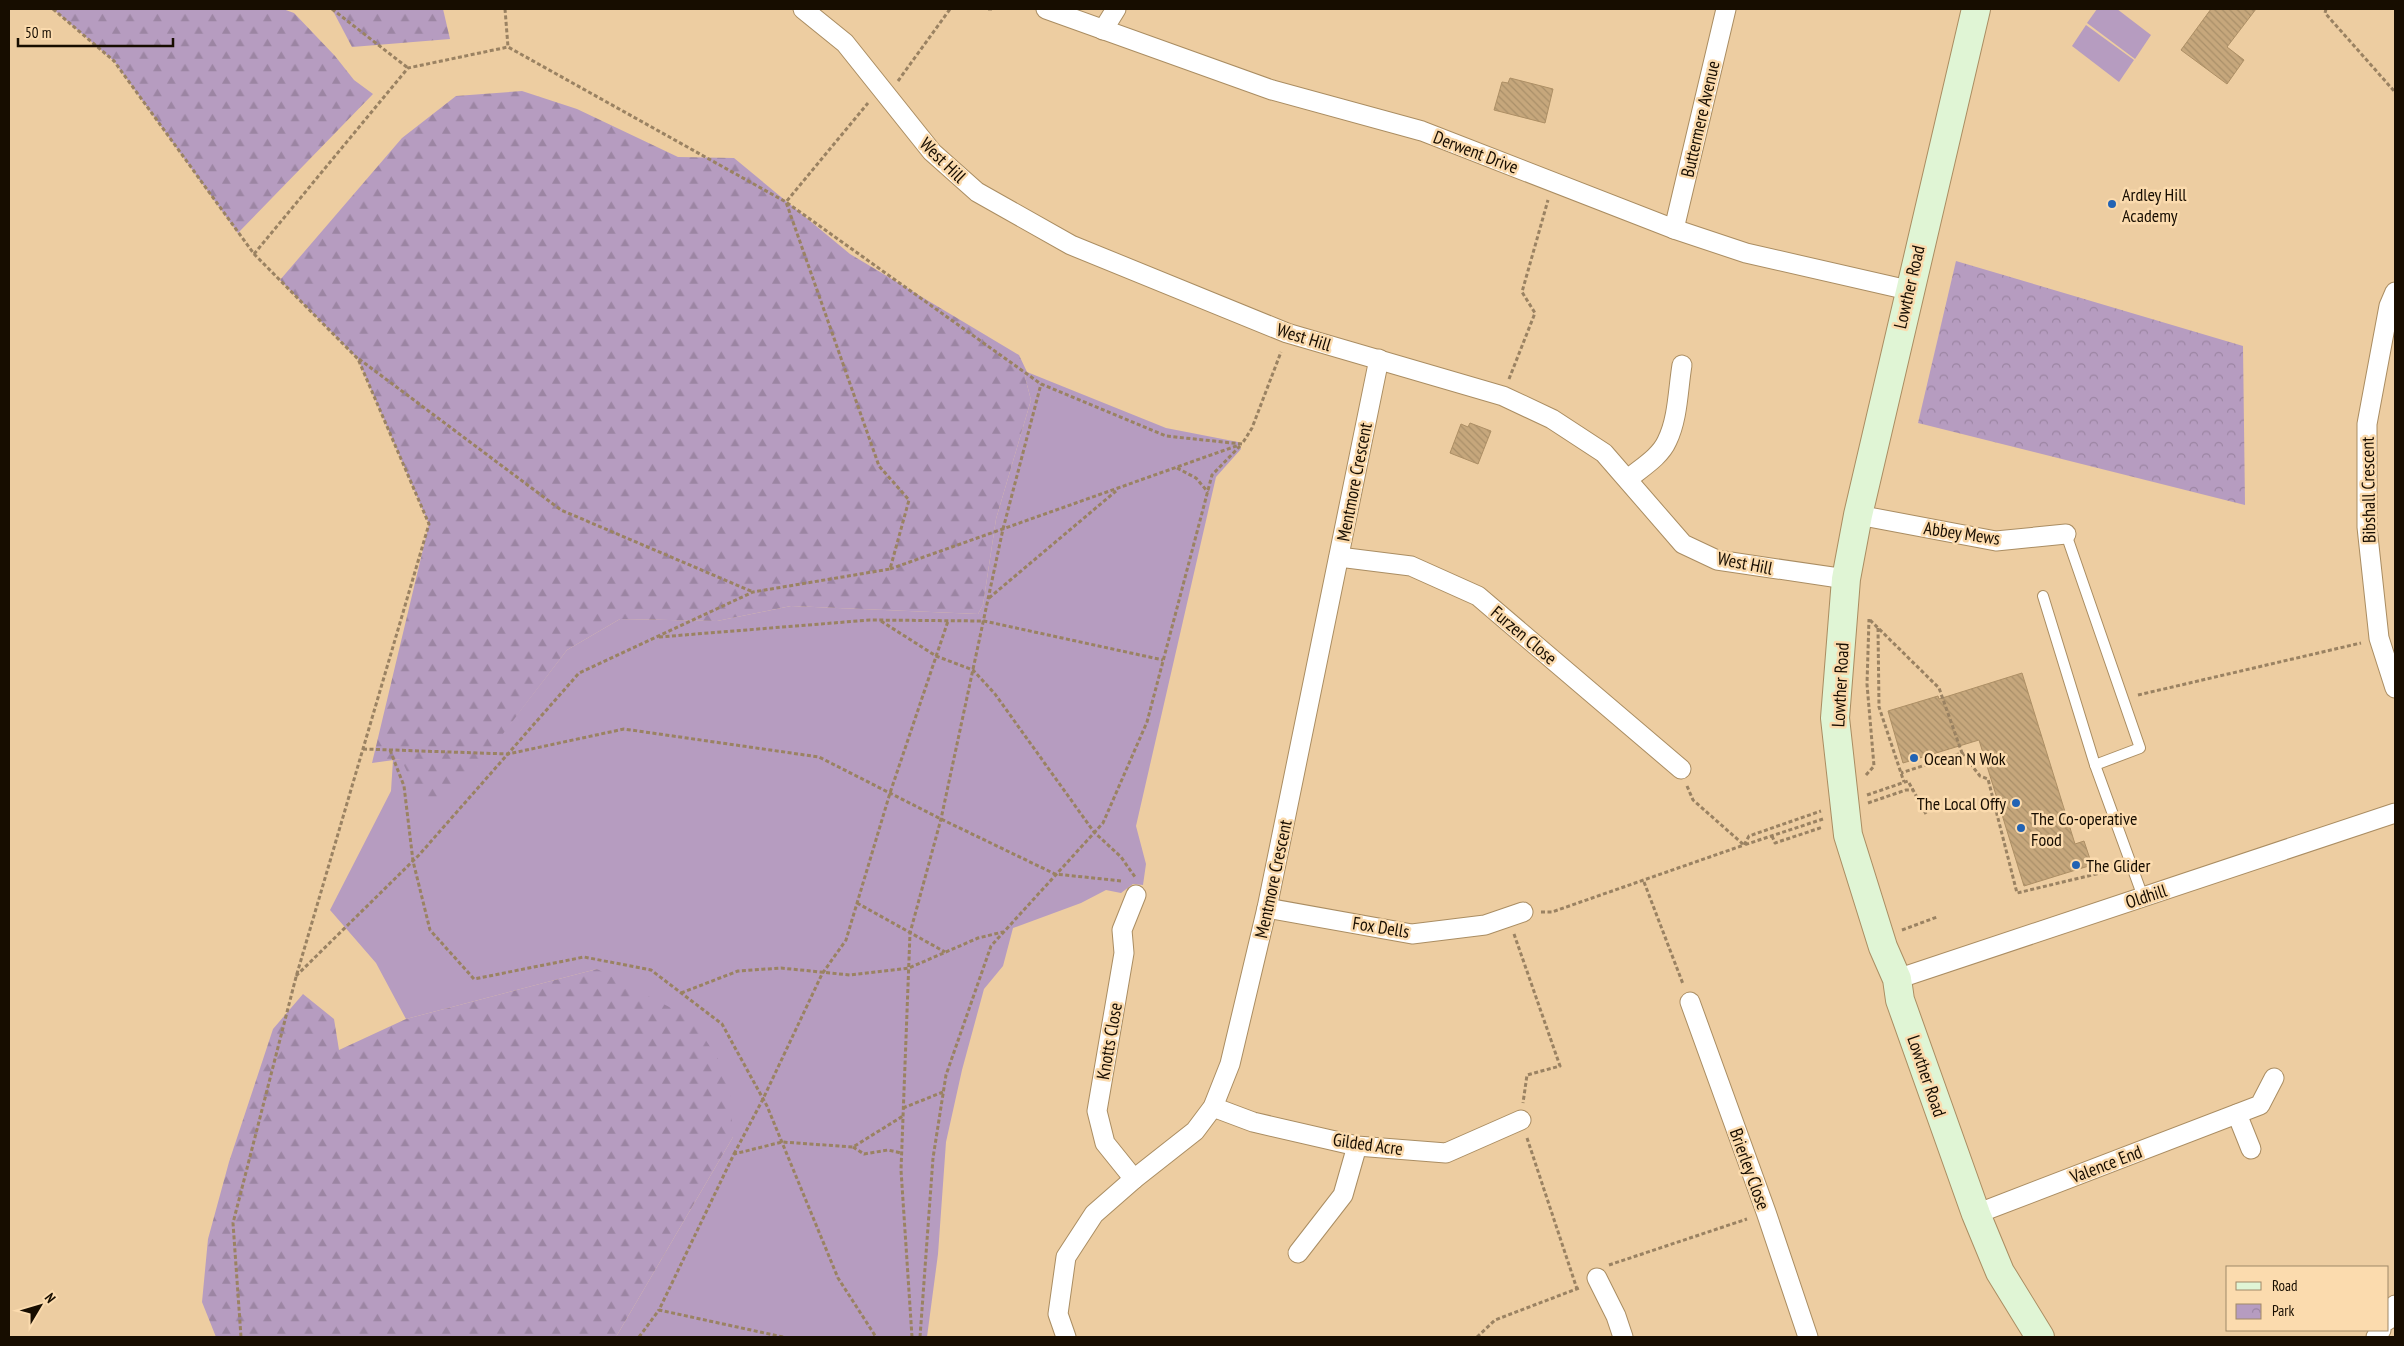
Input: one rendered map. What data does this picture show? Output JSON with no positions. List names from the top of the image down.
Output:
{
  "streets": {
    "street": [
      "Buttermere Avenue",
      "Derwent Drive",
      "West Hill",
      "Lowther Road",
      "Mentmore Crescent",
      "Bibshall Crescent",
      "Abbey Mews",
      "Furzen Close",
      "Oldhill",
      "Fox Dells",
      "Knotts Close",
      "Gilded Acre",
      "Valence End",
      "Brierley Close"
    ]
  },
  "crossings": [
    ["Buttermere Avenue", "Derwent Drive"],
    ["Derwent Drive", "Lowther Road"],
    ["West Hill", "Lowther Road"],
    ["West Hill", "Mentmore Crescent"],
    ["Lowther Road", "Abbey Mews"],
    ["Lowther Road", "Oldhill"],
    ["Lowther Road", "Valence End"],
    ["Mentmore Crescent", "Furzen Close"],
    ["Mentmore Crescent", "Fox Dells"],
    ["Mentmore Crescent", "Knotts Close"],
    ["Mentmore Crescent", "Gilded Acre"]
  ],
  "places": [
    "Ardley Hill Academy",
    "Ocean N Wok",
    "The Local Offy",
    "The Co-operative Food",
    "The Glider"
  ],
  "legend": ["Road", "Park"],
  "scale_bar": "50 m",
  "north": "top right"
}
